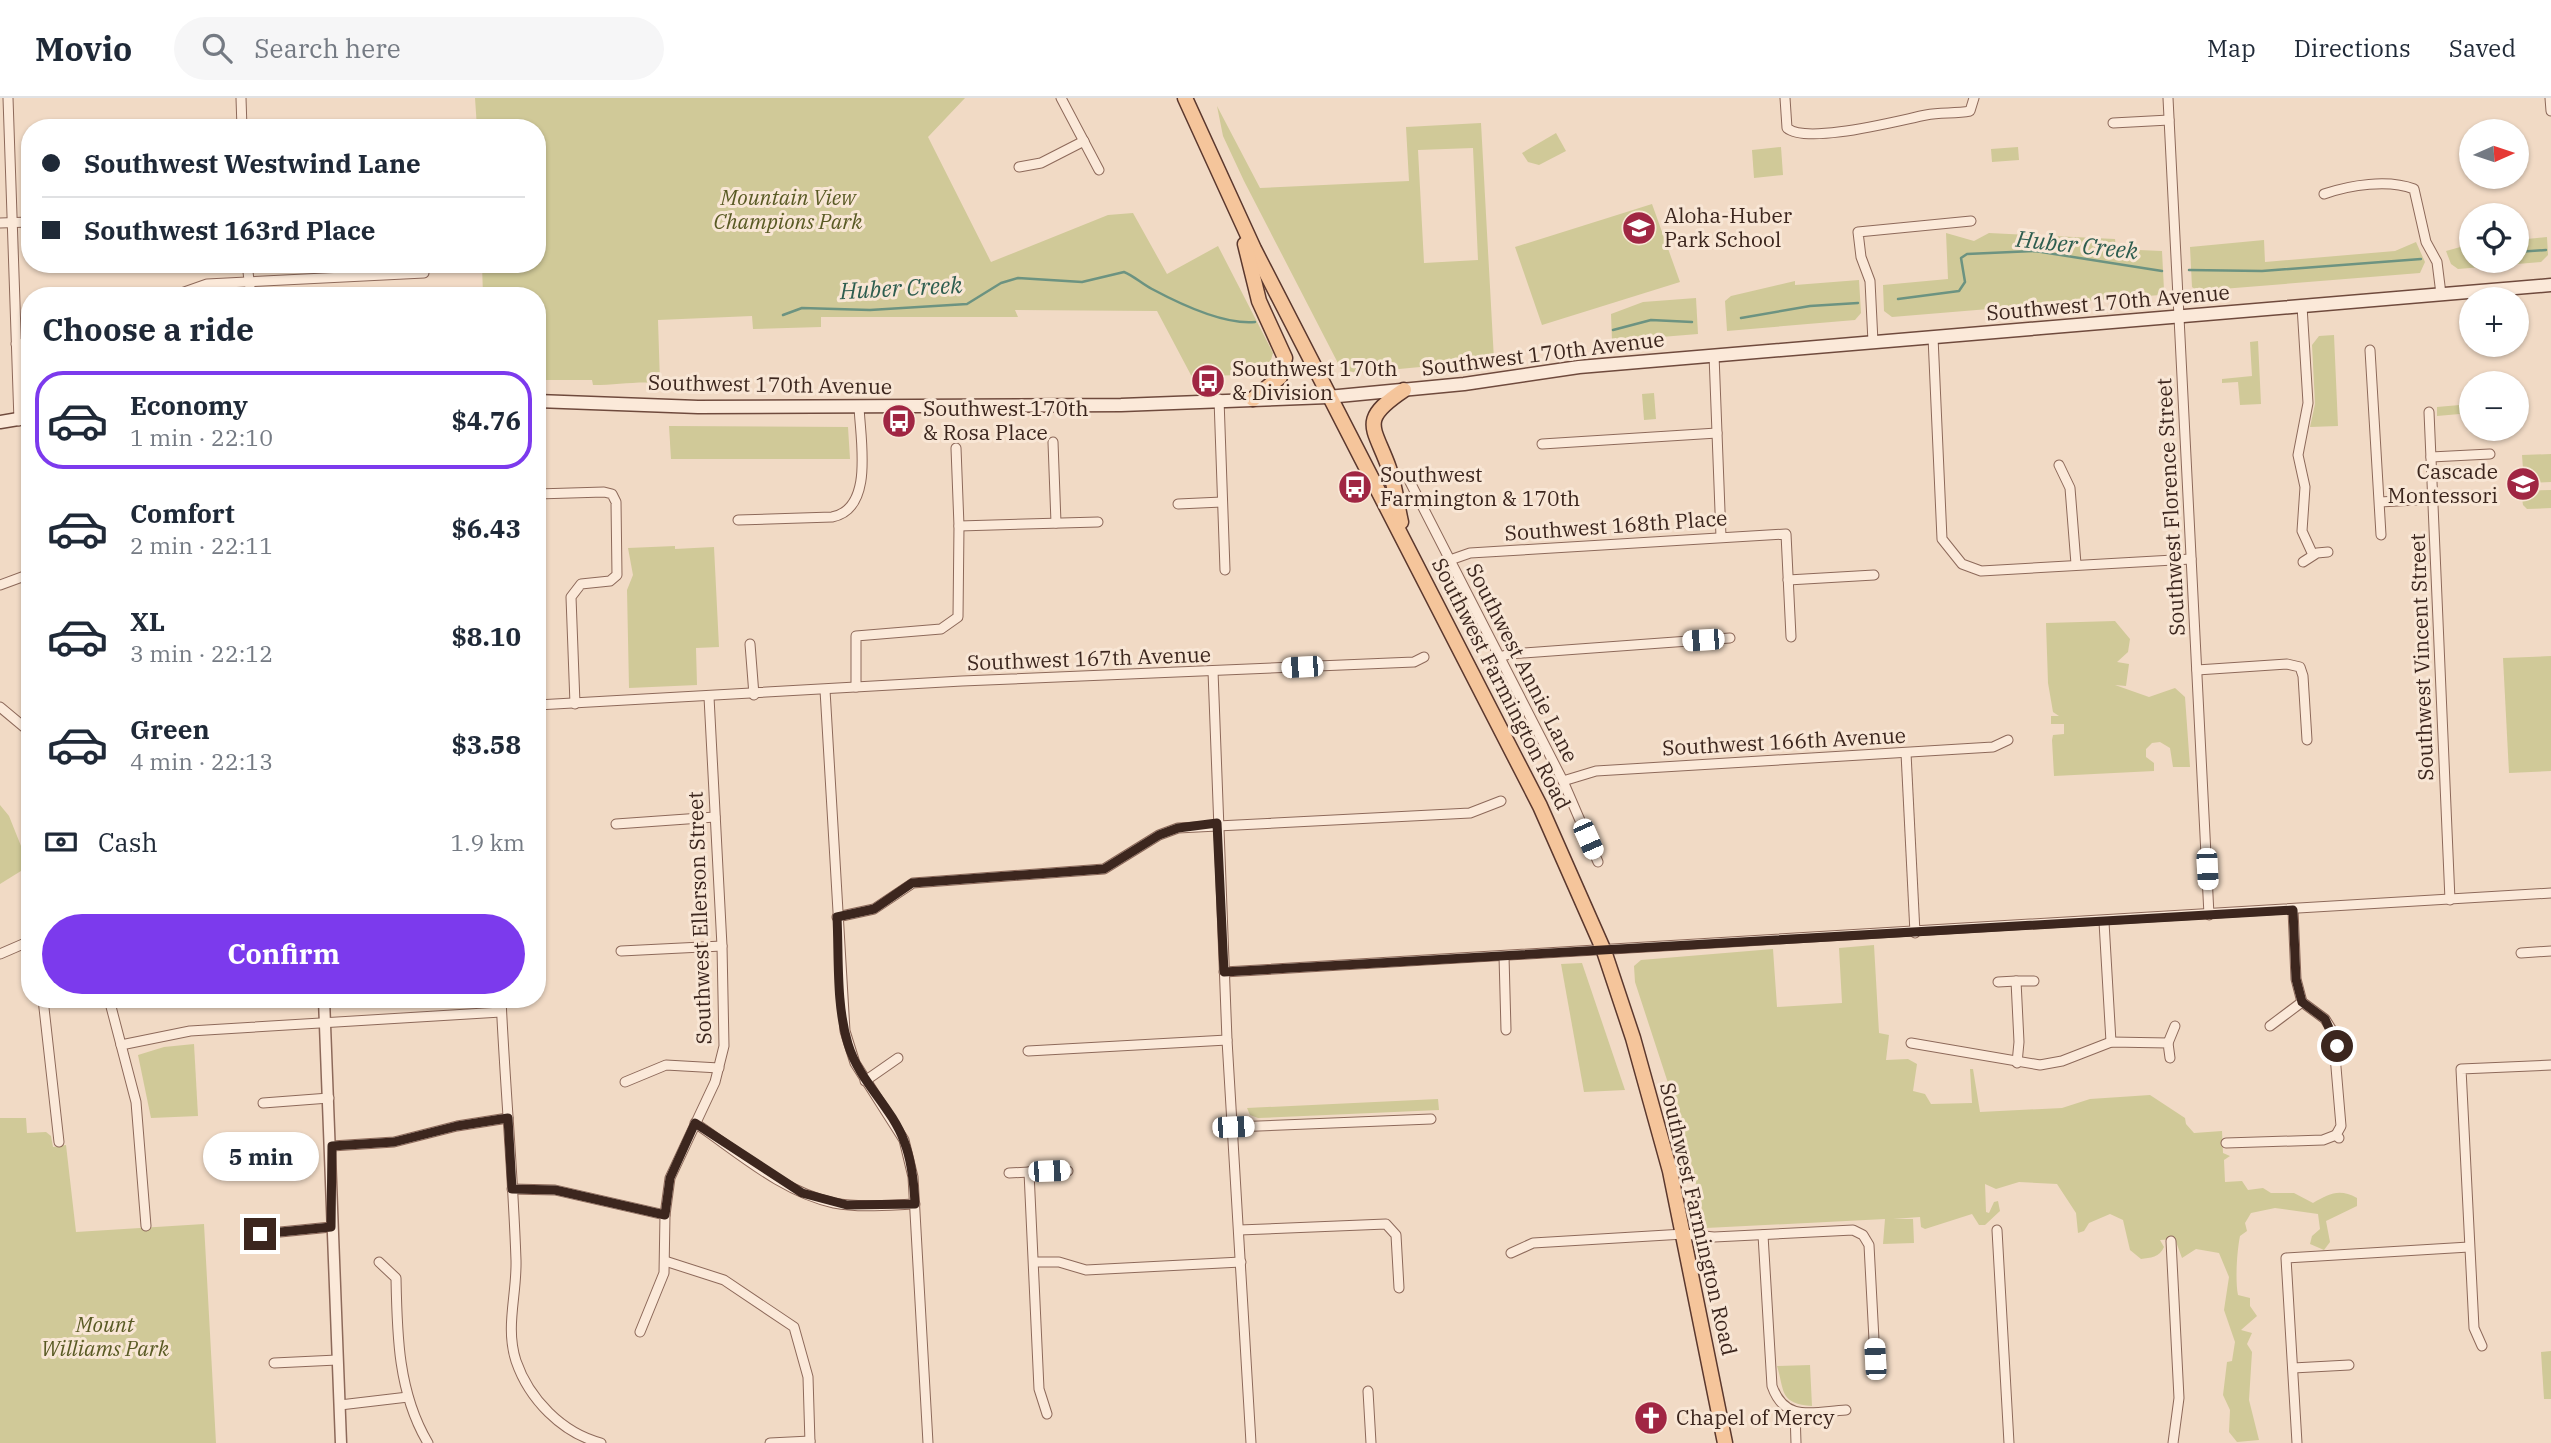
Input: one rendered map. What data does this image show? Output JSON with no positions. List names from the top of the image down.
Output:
{
  "streets": {
    "main road": ["Southwest 170th Avenue", "Southwest Farmington Road"],
    "street": [
      "Southwest Florence Street",
      "Southwest 168th Place",
      "Southwest Vincent Street",
      "Southwest 167th Avenue",
      "Southwest Annie Lane",
      "Southwest 166th Avenue",
      "Southwest Ellerson Street"
    ]
  },
  "crossings": [
    ["Southwest 170th Avenue", "Southwest Florence Street"],
    ["Southwest 170th Avenue", "Southwest Farmington Road"],
    ["Southwest 168th Place", "Southwest Annie Lane"],
    ["Southwest 167th Avenue", "Southwest Ellerson Street"],
    ["Southwest Annie Lane", "Southwest 166th Avenue"]
  ],
  "water": ["Huber Creek"],
  "parks": ["Mountain View Champions Park", "Mount Williams Park"],
  "places": {
    "school or university": ["Aloha-Huber Park School", "Cascade Montessori"],
    "bus stop": ["Southwest 170th & Division", "Southwest 170th & Rosa Place", "Southwest Farmington & 170th"],
    "church": ["Chapel of Mercy"]
  },
  "north": "right",
  "page": {
    "header": "Movio",
    "search": "Search here",
    "nav": ["Map", "Directions", "Saved"],
    "map_buttons": ["+", "−"],
    "banner": ["Southwest Westwind Lane", "Southwest 163rd Place"],
    "heading": "Choose a ride",
    "list": [
      {
        "name": "Economy",
        "note": "1 min · 22:10",
        "value": "$4.76"
      },
      {
        "name": "Comfort",
        "note": "2 min · 22:11",
        "value": "$6.43"
      },
      {
        "name": "XL",
        "note": "3 min · 22:12",
        "value": "$8.10"
      },
      {
        "name": "Green",
        "note": "4 min · 22:13",
        "value": "$3.58"
      }
    ],
    "pay": ["Cash", "1.9 km"],
    "buttons": "Confirm",
    "bubble": "5 min"
  }
}
